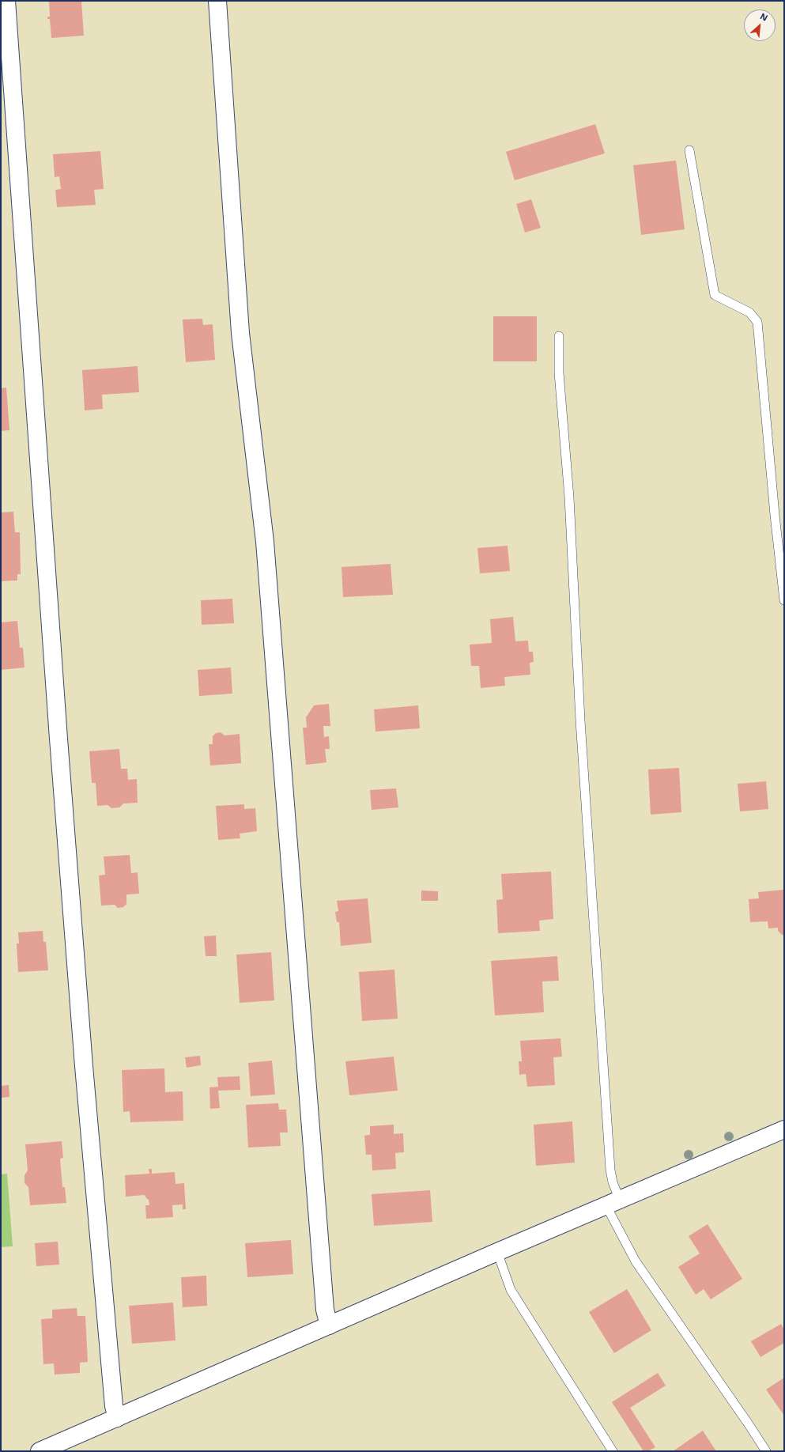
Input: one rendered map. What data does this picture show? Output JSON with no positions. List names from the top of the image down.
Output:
{
  "north": "top right"
}
